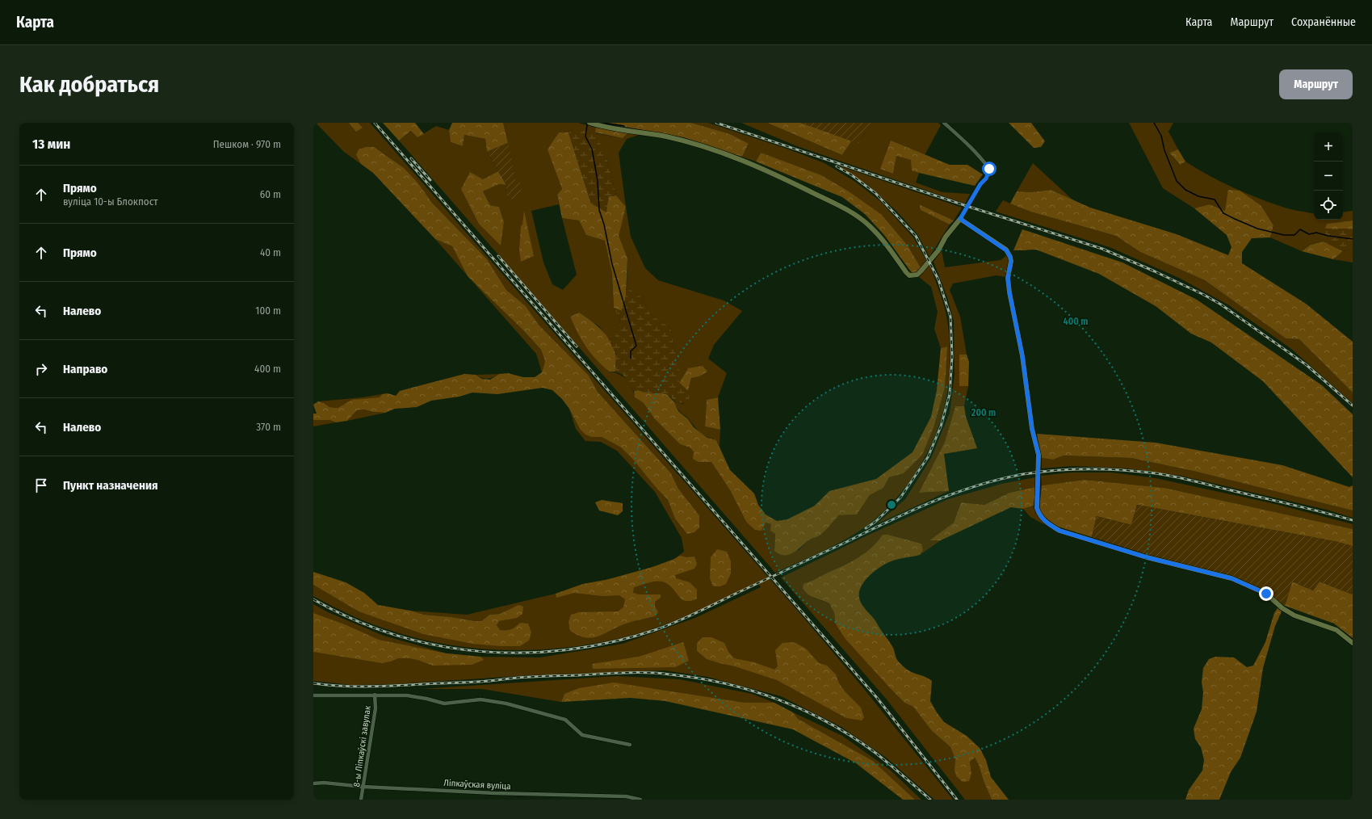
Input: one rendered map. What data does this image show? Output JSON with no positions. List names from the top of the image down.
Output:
{
  "streets": {
    "street": ["8-ы Ліпкаўскі завулак", "Ліпкаўская вуліца"]
  },
  "crossings": [
    ["8-ы Ліпкаўскі завулак", "Ліпкаўская вуліца"]
  ],
  "page": {
    "header": "Карта",
    "nav": ["Карта", "Маршрут", "Сохранённые"],
    "buttons": "Маршрут",
    "title": "Как добраться",
    "heading": ["13 мин", "Пешком · 970 m"],
    "map_buttons": ["+", "−"],
    "list": [
      ["Прямо", "вуліца 10-ы Блокпост", "60 m"],
      ["Прямо", "40 m"],
      ["Налево", "100 m"],
      ["Направо", "400 m"],
      ["Налево", "370 m"],
      "Пункт назначения"
    ]
  },
  "rings": ["400 m", "200 m"]
}
